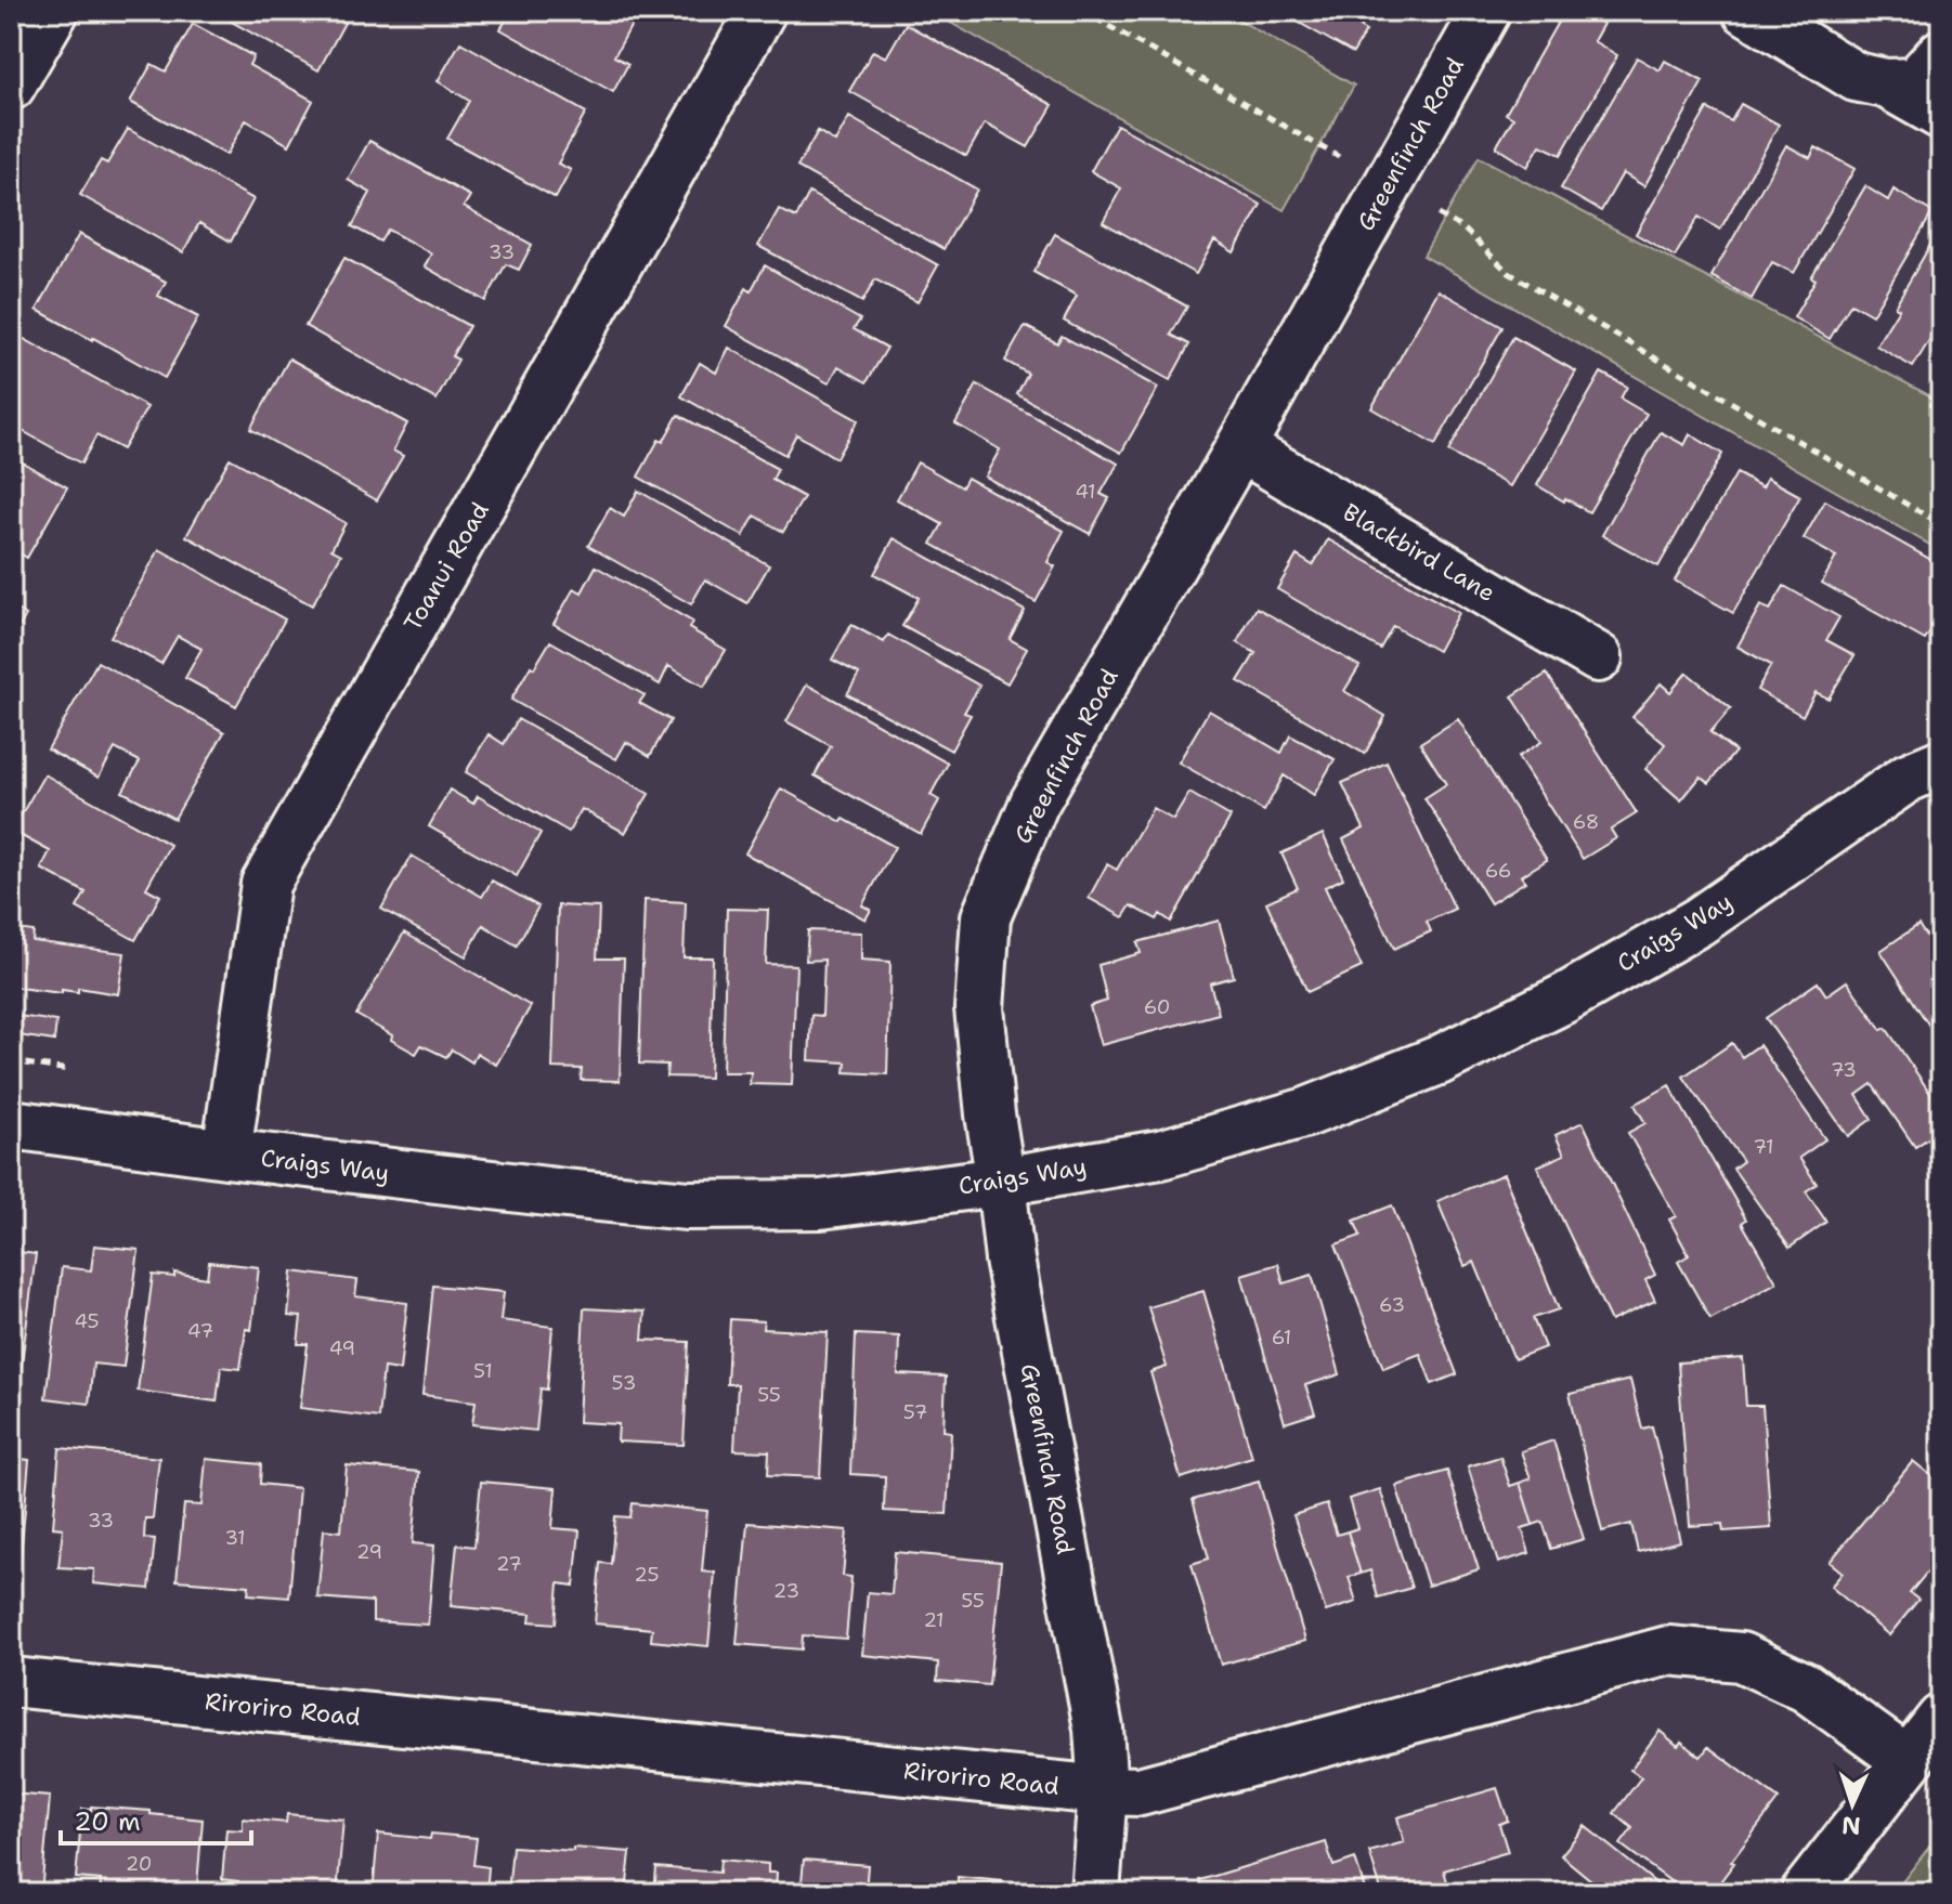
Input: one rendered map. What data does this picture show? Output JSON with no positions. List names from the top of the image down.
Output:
{
  "streets": {
    "street": [
      "Greenfinch Road",
      "Blackbird Lane",
      "Toanui Road",
      "Craigs Way",
      "Riroriro Road"
    ]
  },
  "crossings": [
    ["Greenfinch Road", "Blackbird Lane"],
    ["Greenfinch Road", "Craigs Way"],
    ["Greenfinch Road", "Riroriro Road"],
    ["Toanui Road", "Craigs Way"]
  ],
  "house_numbers": [
    "33",
    "41",
    "68",
    "66",
    "60",
    "73",
    "71",
    "63",
    "45",
    "47",
    "61",
    "49",
    "51",
    "53",
    "55",
    "57",
    "33",
    "31",
    "29",
    "27",
    "25",
    "23",
    "55",
    "21",
    "20"
  ],
  "scale_bar": "20 m",
  "north": "bottom"
}
